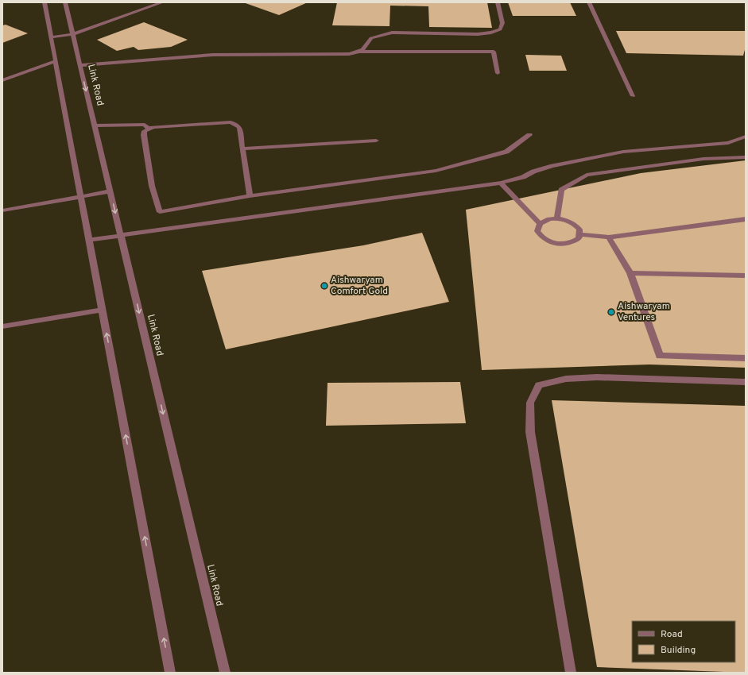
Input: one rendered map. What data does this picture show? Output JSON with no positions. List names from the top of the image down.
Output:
{
  "streets": {
    "street": ["Link Road"]
  },
  "places": ["Aishwaryam Comfort Gold", "Aishwaryam Ventures"],
  "legend": ["Road", "Building"]
}
